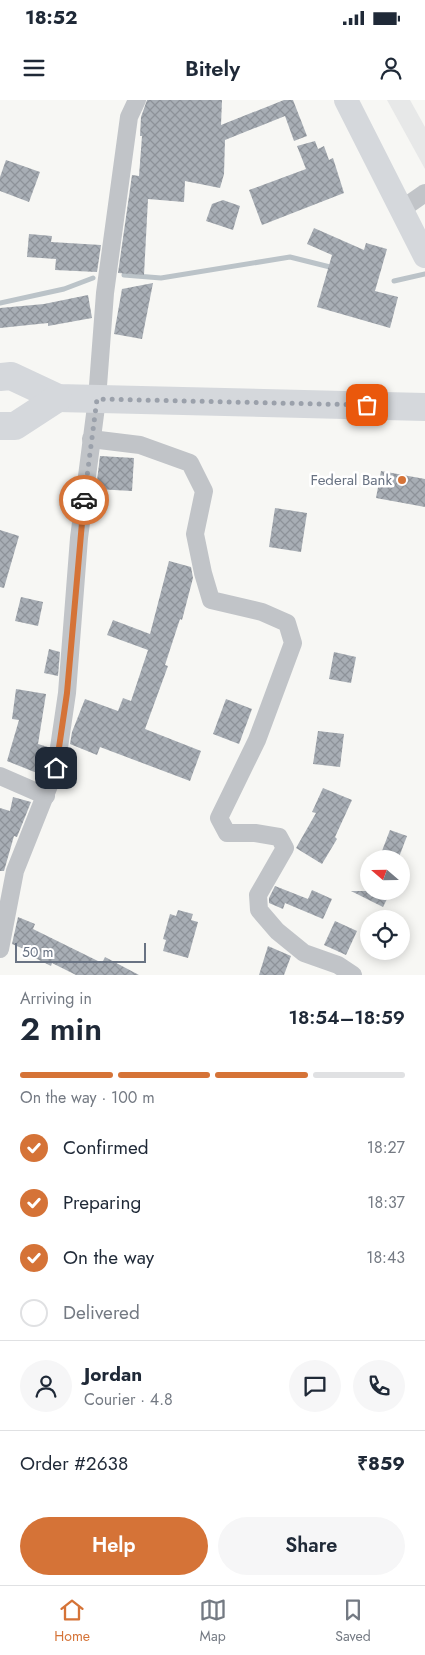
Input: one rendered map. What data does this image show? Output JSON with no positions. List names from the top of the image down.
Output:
{
  "places": ["Federal Bank"],
  "scale_bar": "50 m",
  "north": "left",
  "page": {
    "status": "18:52",
    "header": "Bitely",
    "scale": "50 m",
    "heading": ["2 min", "Arriving in", "18:54–18:59"],
    "panel": [
      "Jordan",
      "Courier · 4.8",
      "Order #2638",
      "₹859"
    ],
    "bar": "On the way · 100 m",
    "list": [
      ["Confirmed", "18:27"],
      ["Preparing", "18:37"],
      ["On the way", "18:43"],
      "Delivered"
    ],
    "buttons": ["Help", "Share"],
    "tabs": ["Home", "Map", "Saved"]
  }
}
